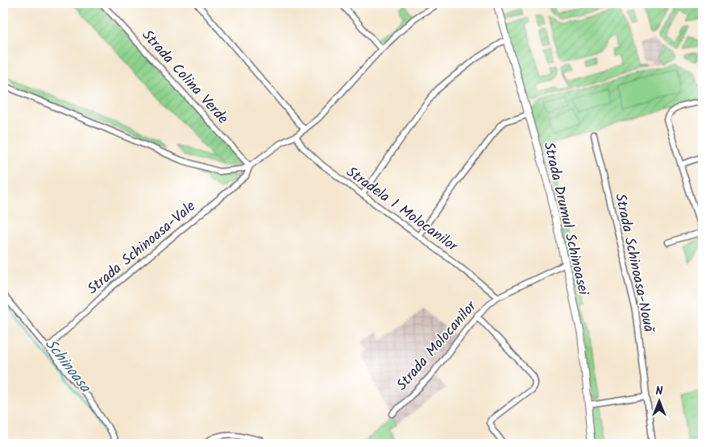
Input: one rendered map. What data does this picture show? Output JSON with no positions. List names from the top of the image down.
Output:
{
  "streets": {
    "street": [
      "Strada Colina Verde",
      "Stradela 1 Molocanilor",
      "Strada Drumul Schinoasei",
      "Strada Schinoasa-Vale",
      "Strada Schinoasa-Nouă",
      "Strada Molocanilor"
    ]
  },
  "crossings": [
    ["Strada Colina Verde", "Strada Schinoasa-Vale"],
    ["Stradela 1 Molocanilor", "Strada Molocanilor"],
    ["Strada Drumul Schinoasei", "Strada Molocanilor"]
  ],
  "water": ["Schinoasa"],
  "north": "top"
}
